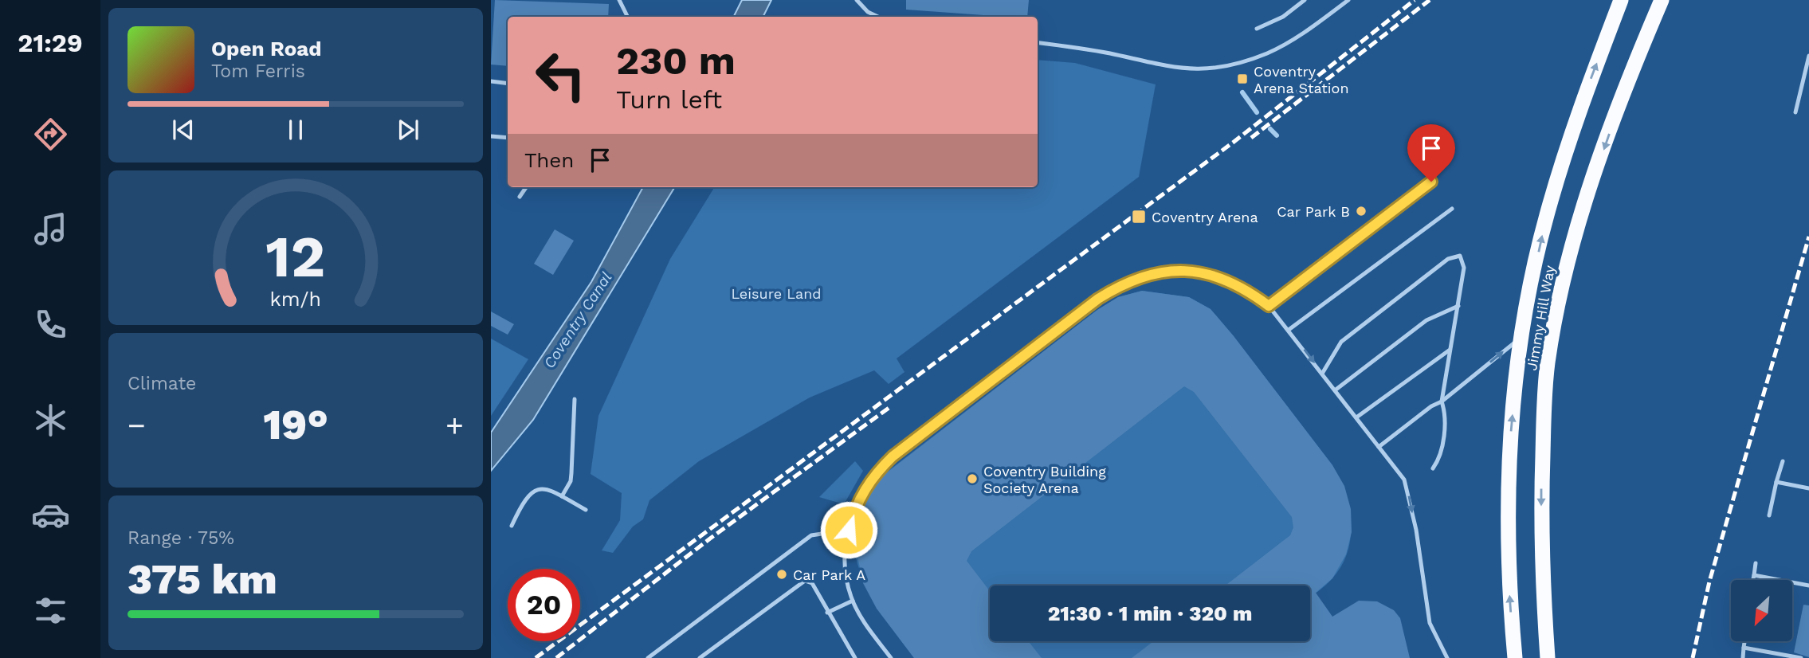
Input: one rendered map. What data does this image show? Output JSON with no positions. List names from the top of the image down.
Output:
{
  "streets": {
    "highway": ["Jimmy Hill Way"]
  },
  "water": ["Coventry Canal"],
  "parks": ["Leisure Land"],
  "places": {
    "transit": ["Coventry Arena Station", "Coventry Arena"],
    "other": ["Car Park B", "Coventry Building Society Arena", "Car Park A"]
  },
  "north": "bottom left",
  "page": {
    "tabs": "21:29",
    "turn": ["230 m", "Turn left"],
    "song": ["Open Road", "Tom Ferris"],
    "then": "Then",
    "tile": [
      "Climate",
      ["Range · 75%", "375 km"]
    ],
    "heat": ["−", "19°", "+"],
    "limit": "20",
    "trip": "21:30 · 1 min · 320 m",
    "gauge": ["12", "km/h"]
  }
}
